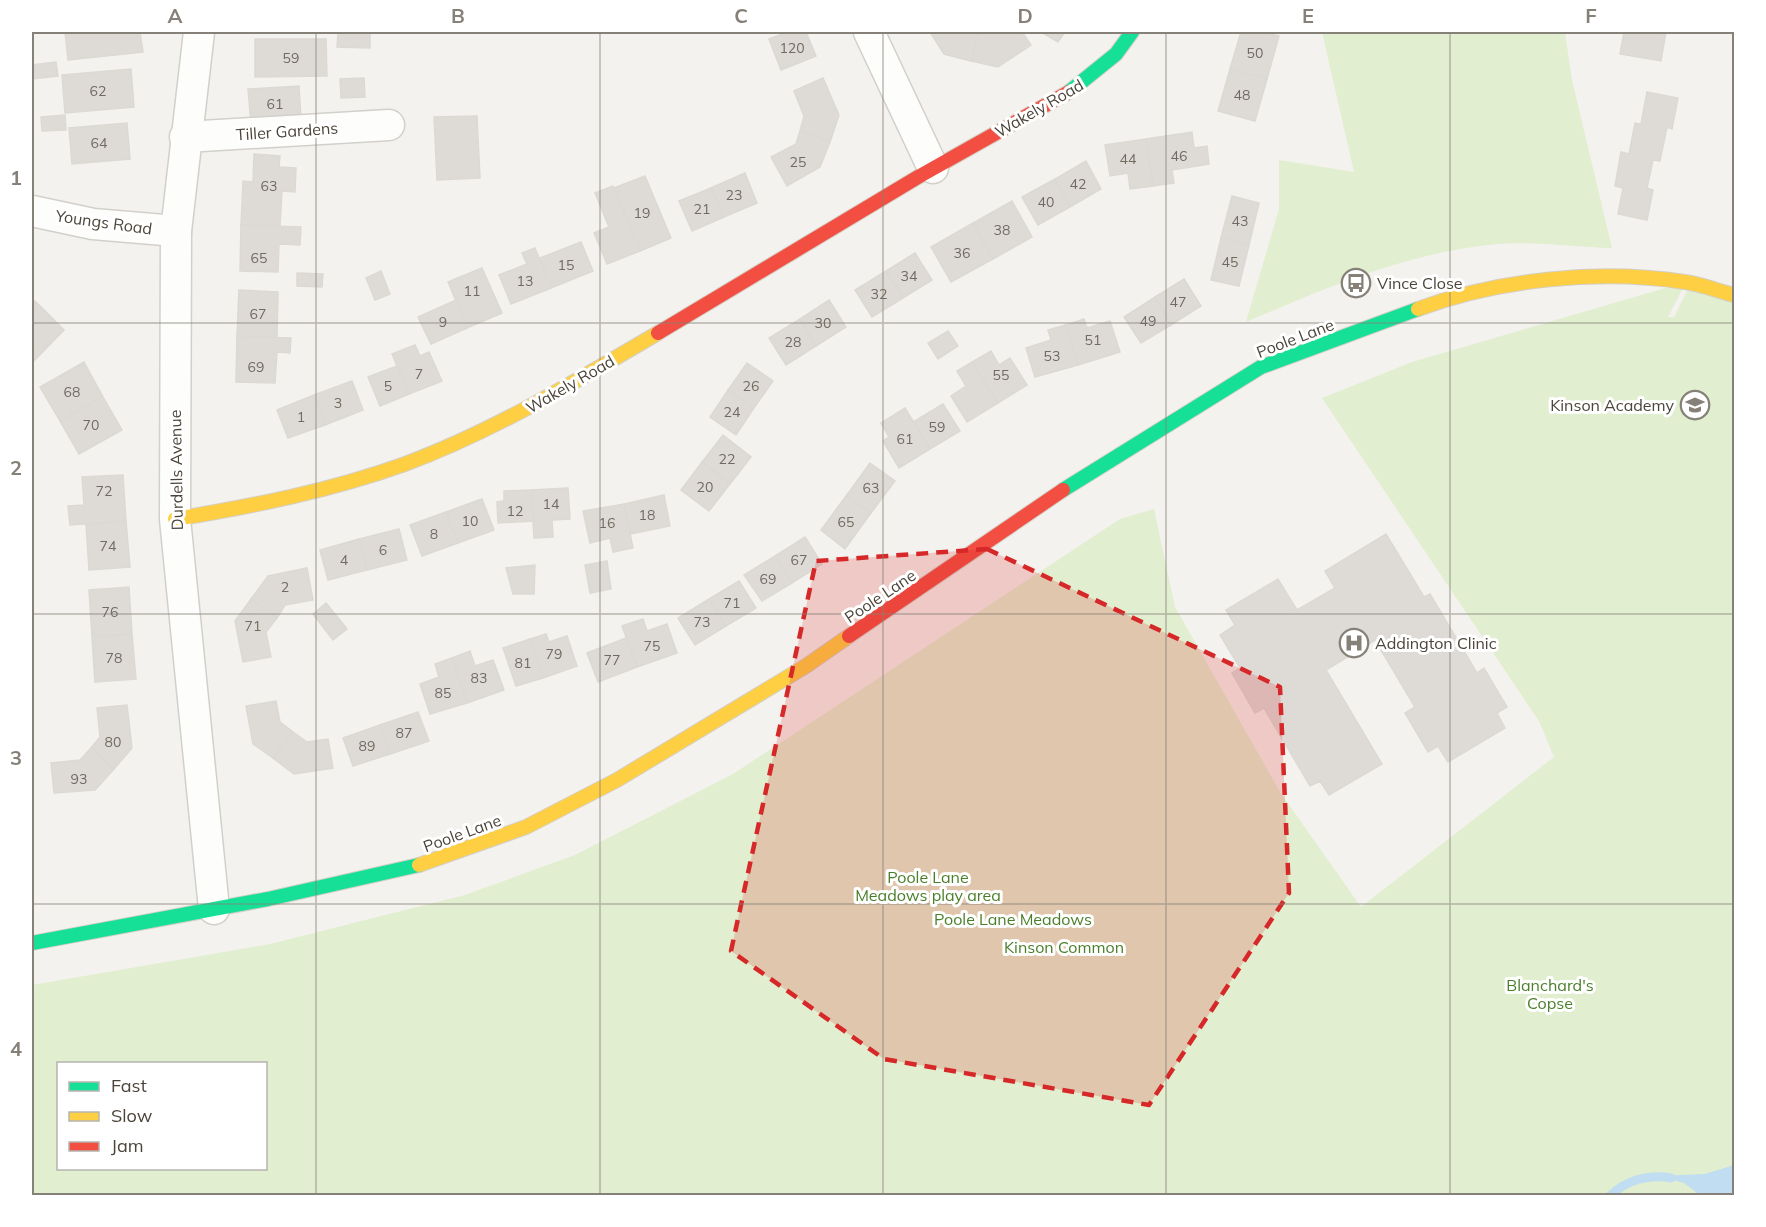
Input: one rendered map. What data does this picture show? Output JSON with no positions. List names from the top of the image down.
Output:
{
  "streets": {
    "street": [
      "Wakely Road",
      "Tiller Gardens",
      "Youngs Road",
      "Poole Lane",
      "Durdells Avenue"
    ]
  },
  "crossings": [
    ["Wakely Road", "Durdells Avenue"],
    ["Tiller Gardens", "Durdells Avenue"],
    ["Youngs Road", "Durdells Avenue"],
    ["Poole Lane", "Durdells Avenue"]
  ],
  "parks": [
    "Poole Lane Meadows play area",
    "Poole Lane Meadows",
    "Kinson Common",
    "Blanchard's Copse"
  ],
  "places": {
    "bus stop": ["Vince Close"],
    "school or university": ["Kinson Academy"],
    "hospital": ["Addington Clinic"]
  },
  "house_numbers": [
    "120",
    "50",
    "59",
    "62",
    "48",
    "61",
    "64",
    "46",
    "44",
    "25",
    "42",
    "63",
    "23",
    "40",
    "21",
    "19",
    "43",
    "38",
    "36",
    "65",
    "45",
    "15",
    "34",
    "13",
    "11",
    "32",
    "47",
    "67",
    "49",
    "9",
    "30",
    "51",
    "28",
    "53",
    "69",
    "7",
    "55",
    "5",
    "26",
    "68",
    "3",
    "24",
    "1",
    "70",
    "59",
    "61",
    "22",
    "20",
    "63",
    "72",
    "14",
    "12",
    "18",
    "10",
    "65",
    "16",
    "8",
    "74",
    "6",
    "4",
    "67",
    "69",
    "2",
    "71",
    "76",
    "73",
    "71",
    "75",
    "79",
    "78",
    "77",
    "81",
    "83",
    "85",
    "87",
    "80",
    "89",
    "93"
  ],
  "legend": ["Fast", "Slow", "Jam"],
  "grid": {
    "columns": [
      "A",
      "B",
      "C",
      "D",
      "E",
      "F"
    ],
    "rows": [
      "1",
      "2",
      "3",
      "4"
    ]
  }
}
